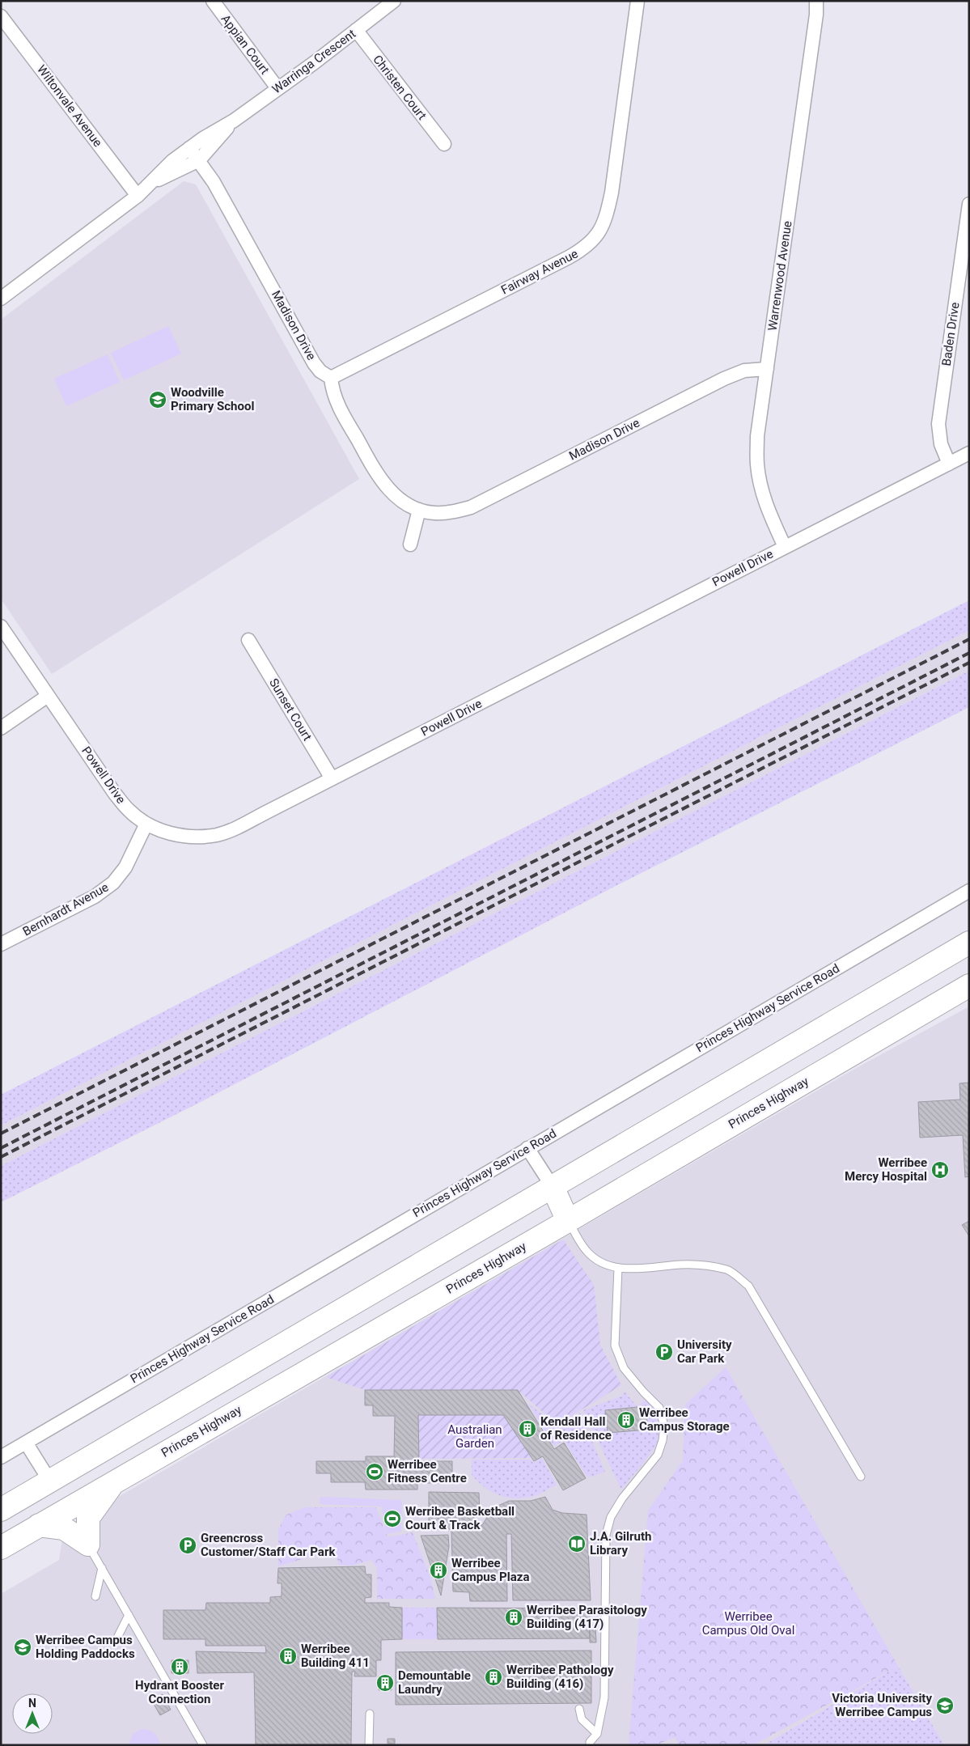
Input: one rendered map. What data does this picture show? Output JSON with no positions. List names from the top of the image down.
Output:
{
  "streets": {
    "highway": ["Princes Highway"],
    "street": [
      "Appian Court",
      "Warringa Crescent",
      "Christen Court",
      "Wiltonvale Avenue",
      "Fairway Avenue",
      "Warrenwood Avenue",
      "Madison Drive",
      "Baden Drive",
      "Powell Drive",
      "Sunset Court",
      "Bernhardt Avenue",
      "Princes Highway Service Road"
    ]
  },
  "crossings": [
    ["Appian Court", "Warringa Crescent"],
    ["Warringa Crescent", "Christen Court"],
    ["Warringa Crescent", "Wiltonvale Avenue"],
    ["Warringa Crescent", "Madison Drive"],
    ["Fairway Avenue", "Madison Drive"],
    ["Warrenwood Avenue", "Madison Drive"],
    ["Warrenwood Avenue", "Powell Drive"],
    ["Baden Drive", "Powell Drive"],
    ["Powell Drive", "Sunset Court"],
    ["Powell Drive", "Bernhardt Avenue"]
  ],
  "parks": ["Australian Garden", "Werribee Campus Old Oval"],
  "places": {
    "school or university": ["Woodville Primary School", "Werribee Campus Holding Paddocks", "Victoria University Werribee Campus"],
    "hospital": ["Werribee Mercy Hospital"],
    "parking": ["University Car Park", "Greencross Customer/Staff Car Park"],
    "building": [
      "Werribee Campus Storage",
      "Kendall Hall of Residence",
      "Werribee Campus Plaza",
      "Werribee Parasitology Building (417)",
      "Werribee Building 411",
      "Hydrant Booster Connection",
      "Werribee Pathology Building (416)",
      "Demountable Laundry"
    ],
    "sports": ["Werribee Fitness Centre", "Werribee Basketball Court & Track"],
    "library": ["J.A. Gilruth Library"]
  },
  "north": "top"
}
